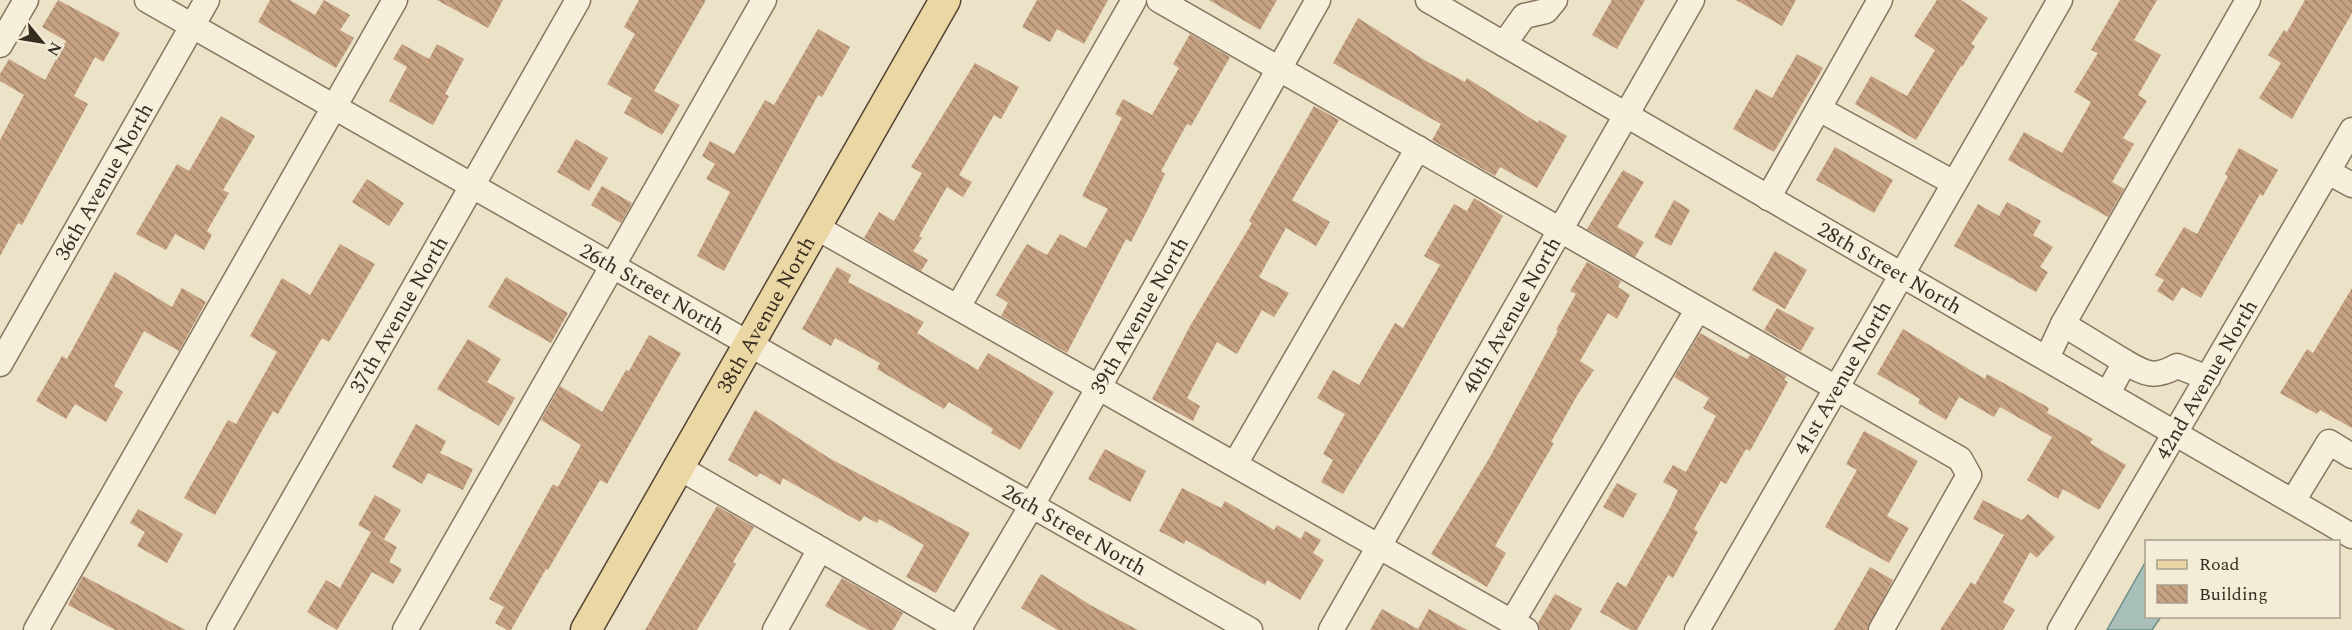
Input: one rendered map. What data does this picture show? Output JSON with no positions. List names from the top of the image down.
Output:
{
  "streets": {
    "main road": ["38th Avenue North"],
    "street": [
      "36th Avenue North",
      "28th Street North",
      "26th Street North",
      "37th Avenue North",
      "40th Avenue North",
      "39th Avenue North",
      "41st Avenue North",
      "42nd Avenue North"
    ]
  },
  "crossings": [
    ["36th Avenue North", "26th Street North"],
    ["28th Street North", "40th Avenue North"],
    ["28th Street North", "41st Avenue North"],
    ["28th Street North", "42nd Avenue North"],
    ["26th Street North", "38th Avenue North"],
    ["26th Street North", "37th Avenue North"],
    ["26th Street North", "39th Avenue North"]
  ],
  "legend": ["Road", "Building"],
  "north": "bottom right"
}
